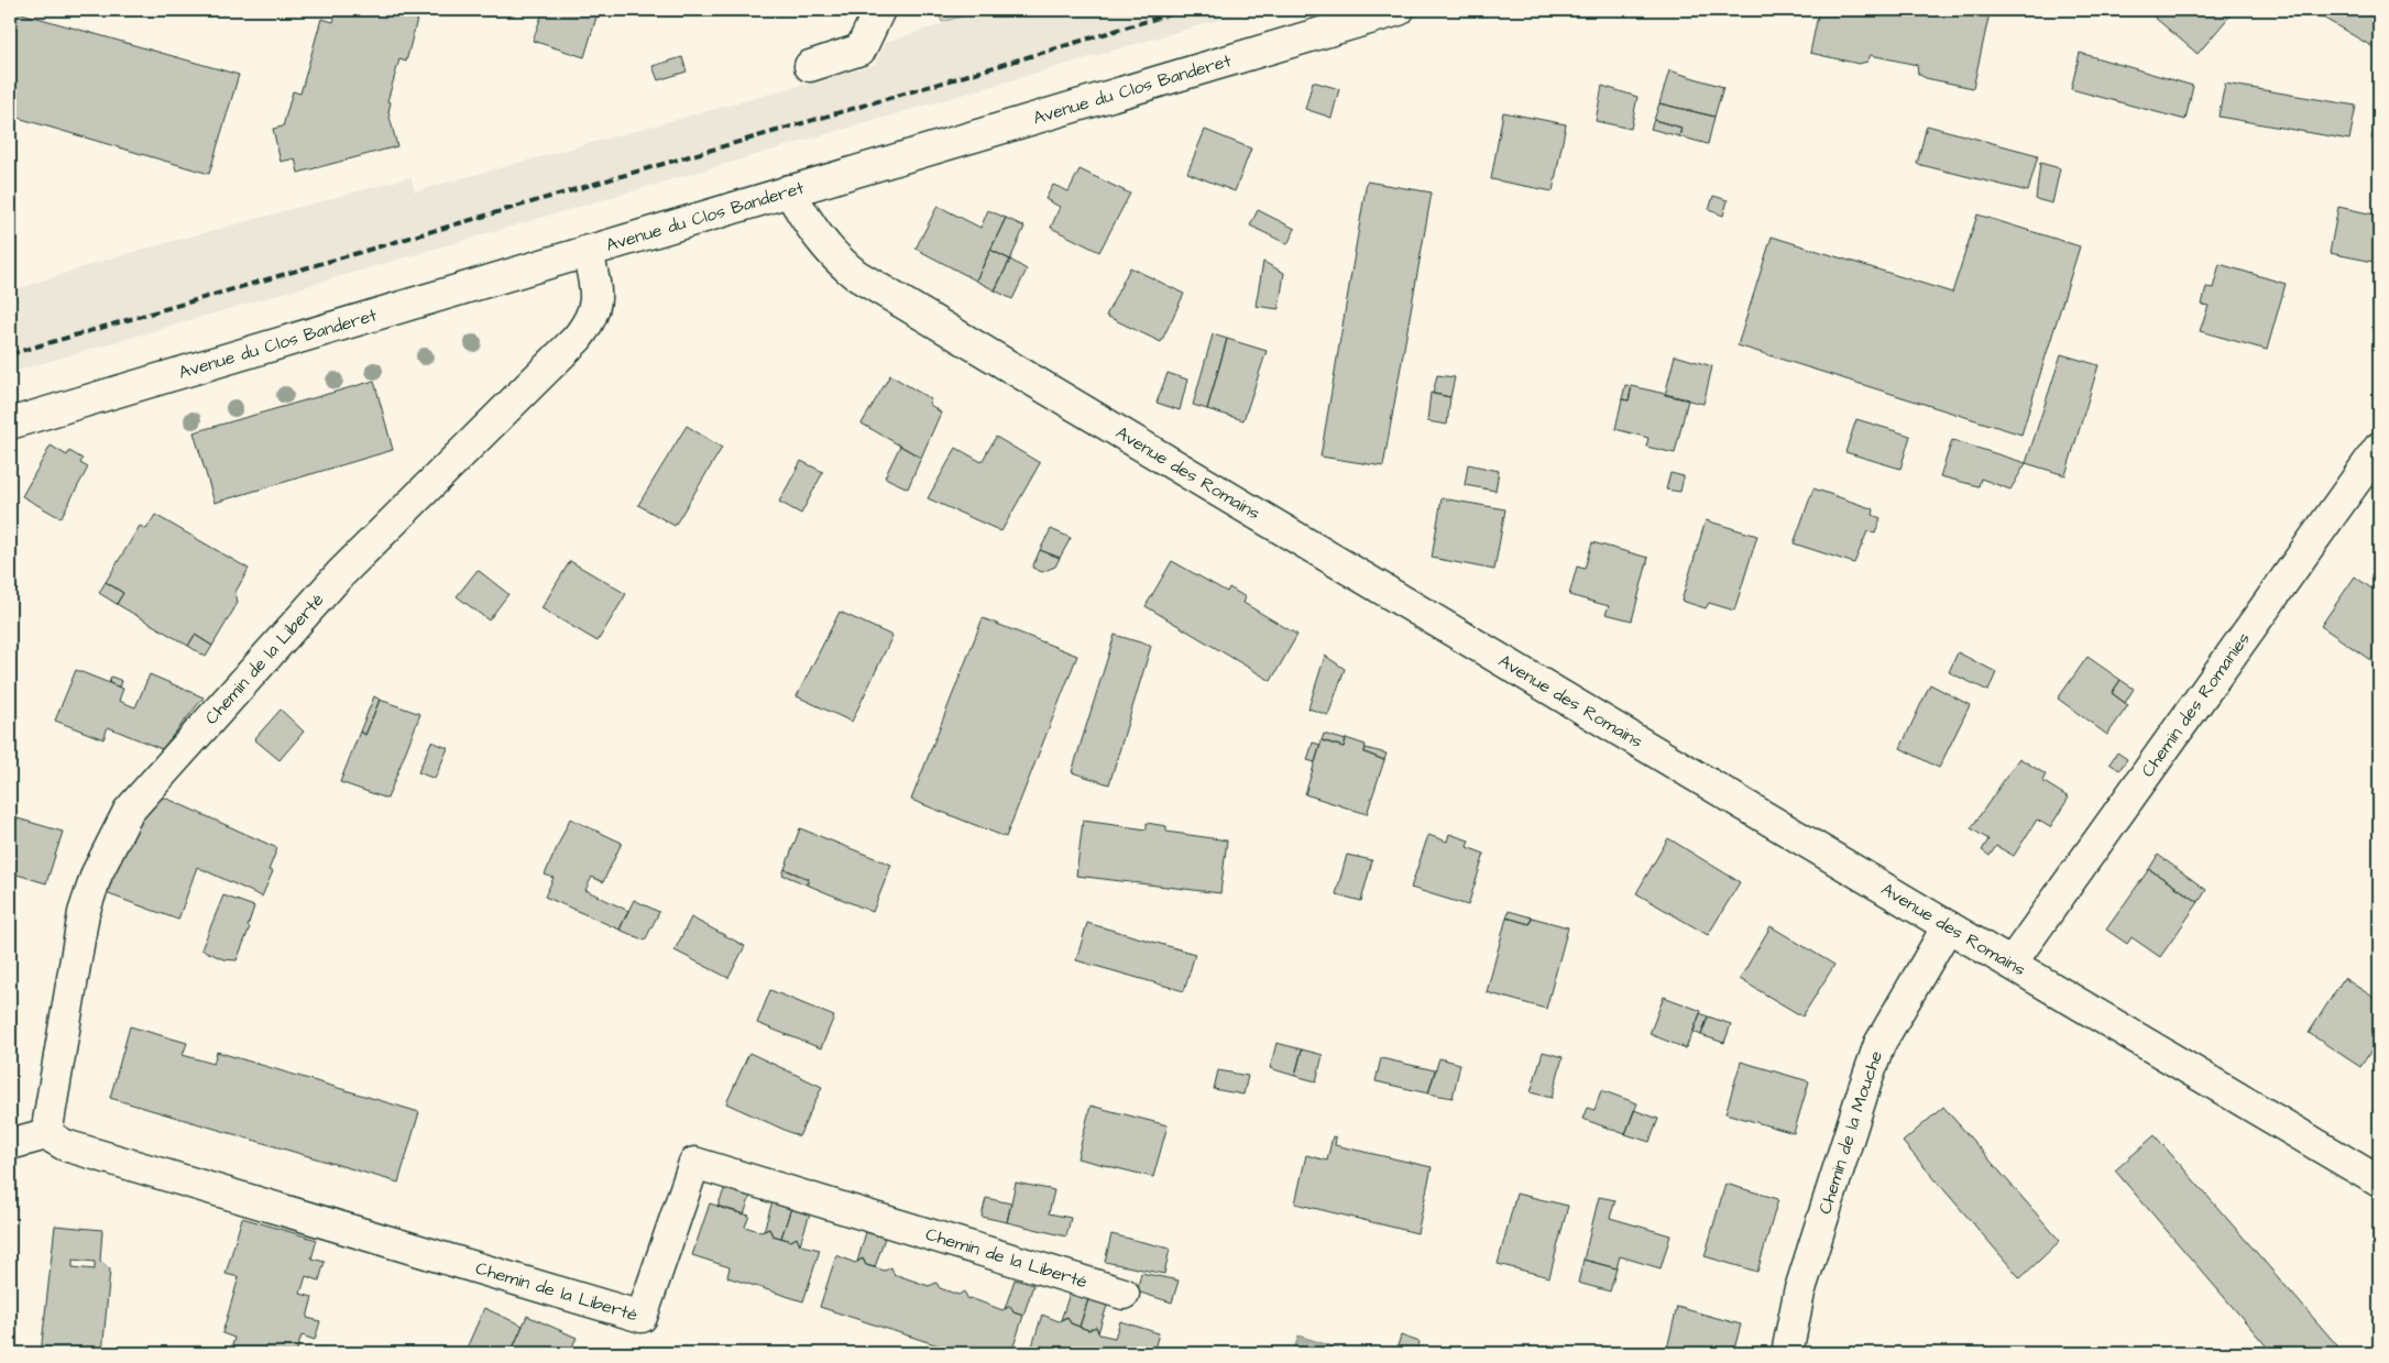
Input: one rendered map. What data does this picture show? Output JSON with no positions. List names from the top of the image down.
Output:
{
  "streets": {
    "street": [
      "Avenue du Clos Banderet",
      "Avenue des Romains",
      "Chemin de la Liberté",
      "Chemin des Romanies",
      "Chemin de la Mouche"
    ]
  },
  "crossings": [
    ["Avenue du Clos Banderet", "Avenue des Romains"],
    ["Avenue du Clos Banderet", "Chemin de la Liberté"],
    ["Avenue des Romains", "Chemin des Romanies"],
    ["Avenue des Romains", "Chemin de la Mouche"]
  ]
}
